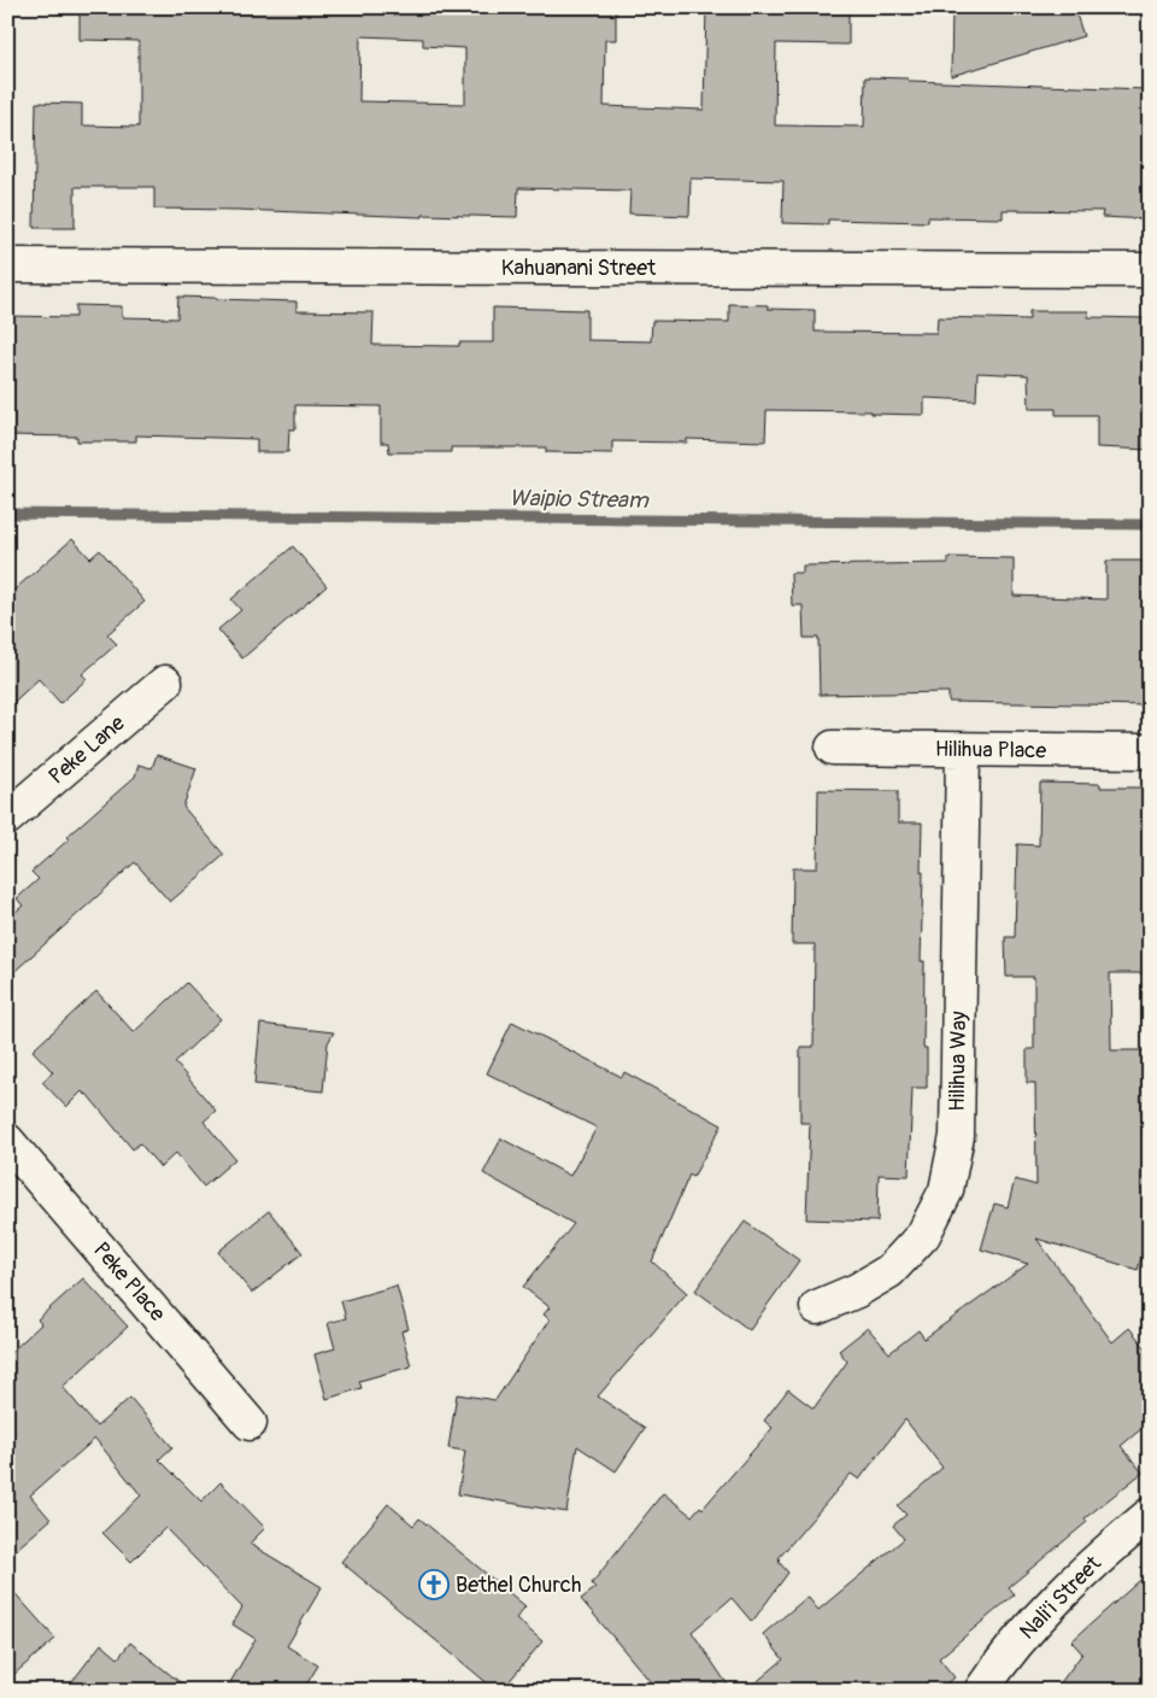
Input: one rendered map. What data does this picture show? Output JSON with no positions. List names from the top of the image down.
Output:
{
  "streets": {
    "street": [
      "Kahuanani Street",
      "Peke Lane",
      "Hilihua Place",
      "Hilihua Way",
      "Peke Place",
      "Nali'i Street"
    ]
  },
  "crossings": [
    ["Hilihua Place", "Hilihua Way"]
  ],
  "water": ["Waipio Stream"],
  "places": {
    "church": ["Bethel Church"]
  }
}
